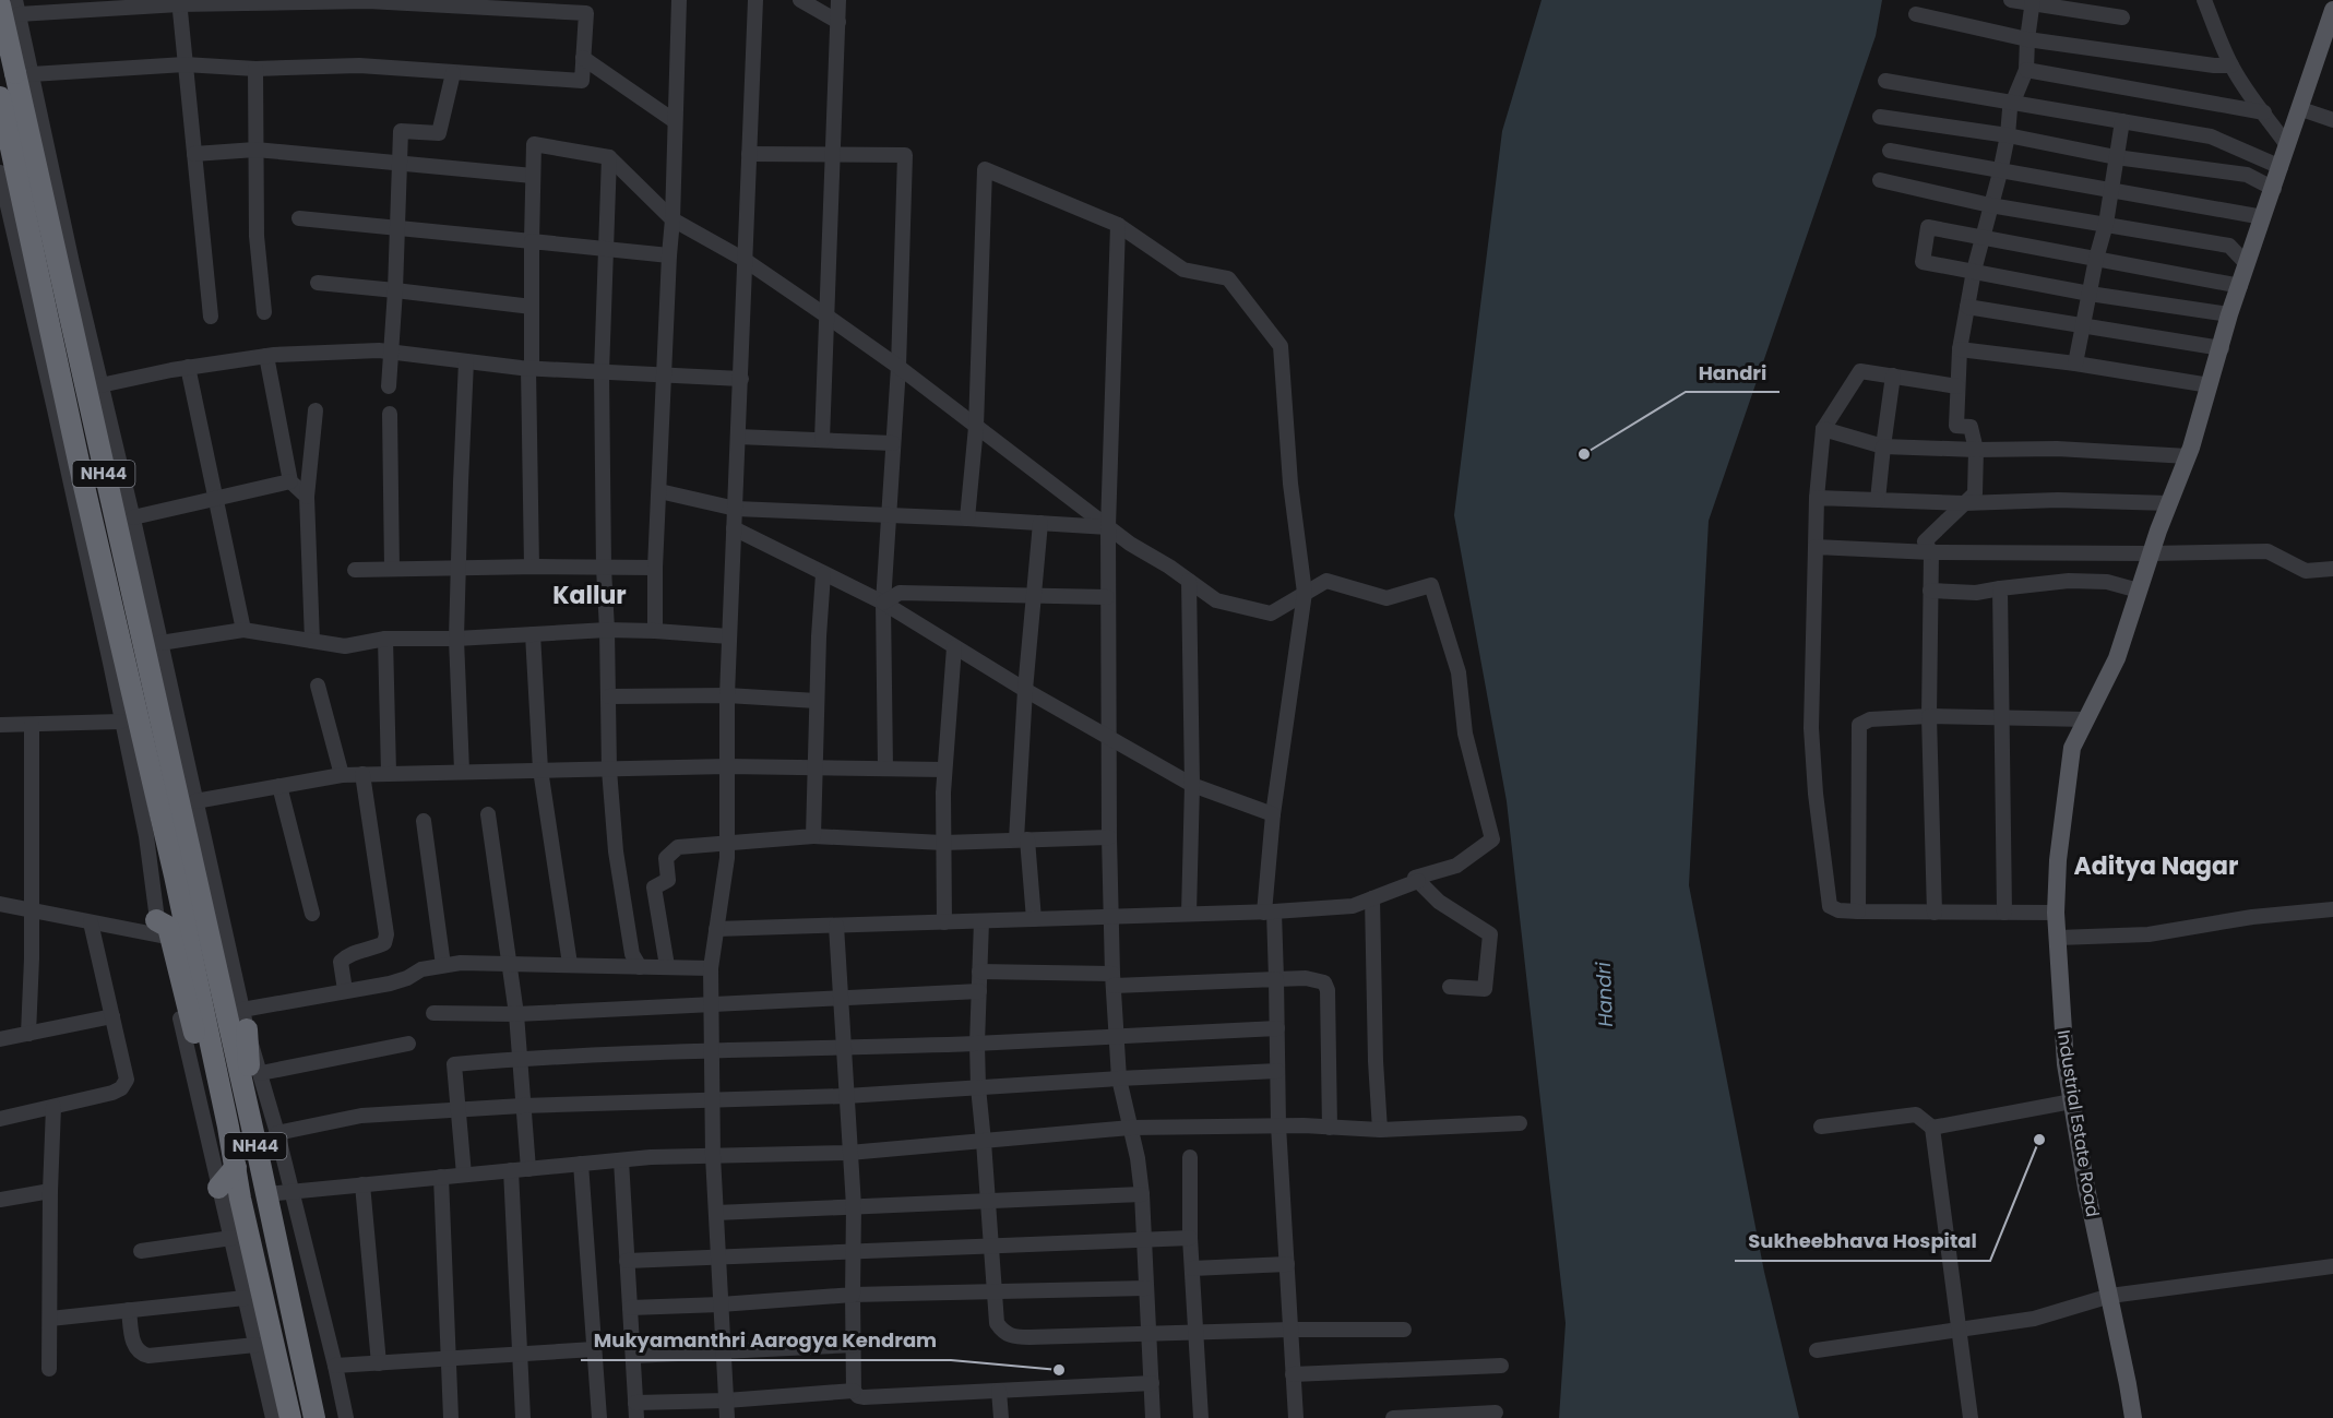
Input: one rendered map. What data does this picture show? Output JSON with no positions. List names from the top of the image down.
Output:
{
  "streets": {
    "highway": ["NH44"],
    "main road": ["Industrial Estate Road"]
  },
  "districts": ["Kallur", "Aditya Nagar"],
  "water": ["Handri"],
  "places": ["Handri", "Sukheebhava Hospital", "Mukyamanthri Aarogya Kendram"]
}
